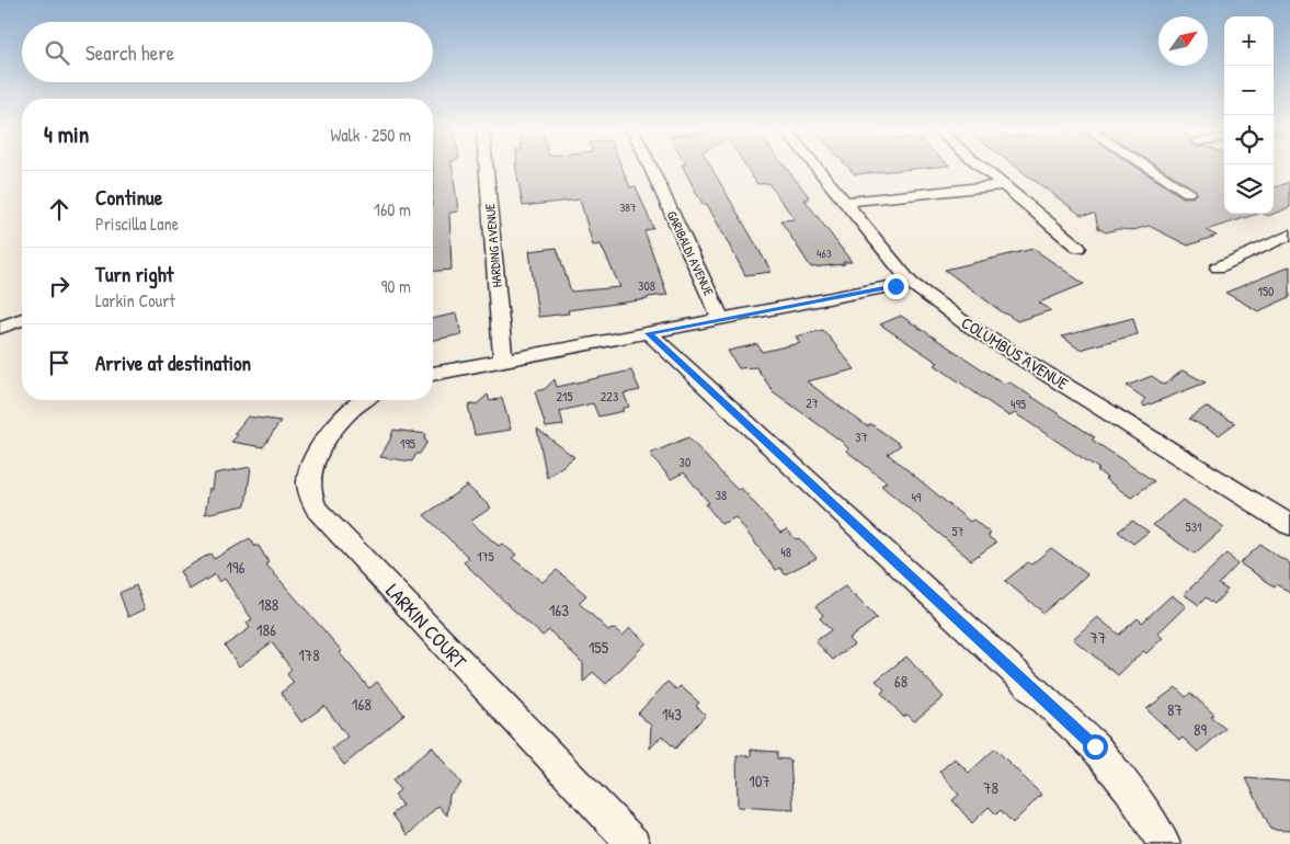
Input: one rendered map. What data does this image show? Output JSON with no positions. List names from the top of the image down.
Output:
{
  "streets": {
    "street": [
      "HARDING AVENUE",
      "GARIBALDI AVENUE",
      "COLUMBUS AVENUE",
      "LARKIN COURT"
    ]
  },
  "house_numbers": [
    "387",
    "463",
    "308",
    "150",
    "215",
    "223",
    "27",
    "495",
    "37",
    "195",
    "30",
    "38",
    "49",
    "531",
    "57",
    "48",
    "175",
    "196",
    "188",
    "163",
    "186",
    "77",
    "155",
    "178",
    "68",
    "168",
    "87",
    "143",
    "89",
    "107",
    "78"
  ],
  "north": "top right",
  "page": {
    "map_buttons": ["+", "−"],
    "search": "Search here",
    "heading": ["4 min", "Walk · 250 m"],
    "list": [
      ["Continue", "Priscilla Lane", "160 m"],
      ["Turn right", "Larkin Court", "90 m"],
      "Arrive at destination"
    ]
  }
}
